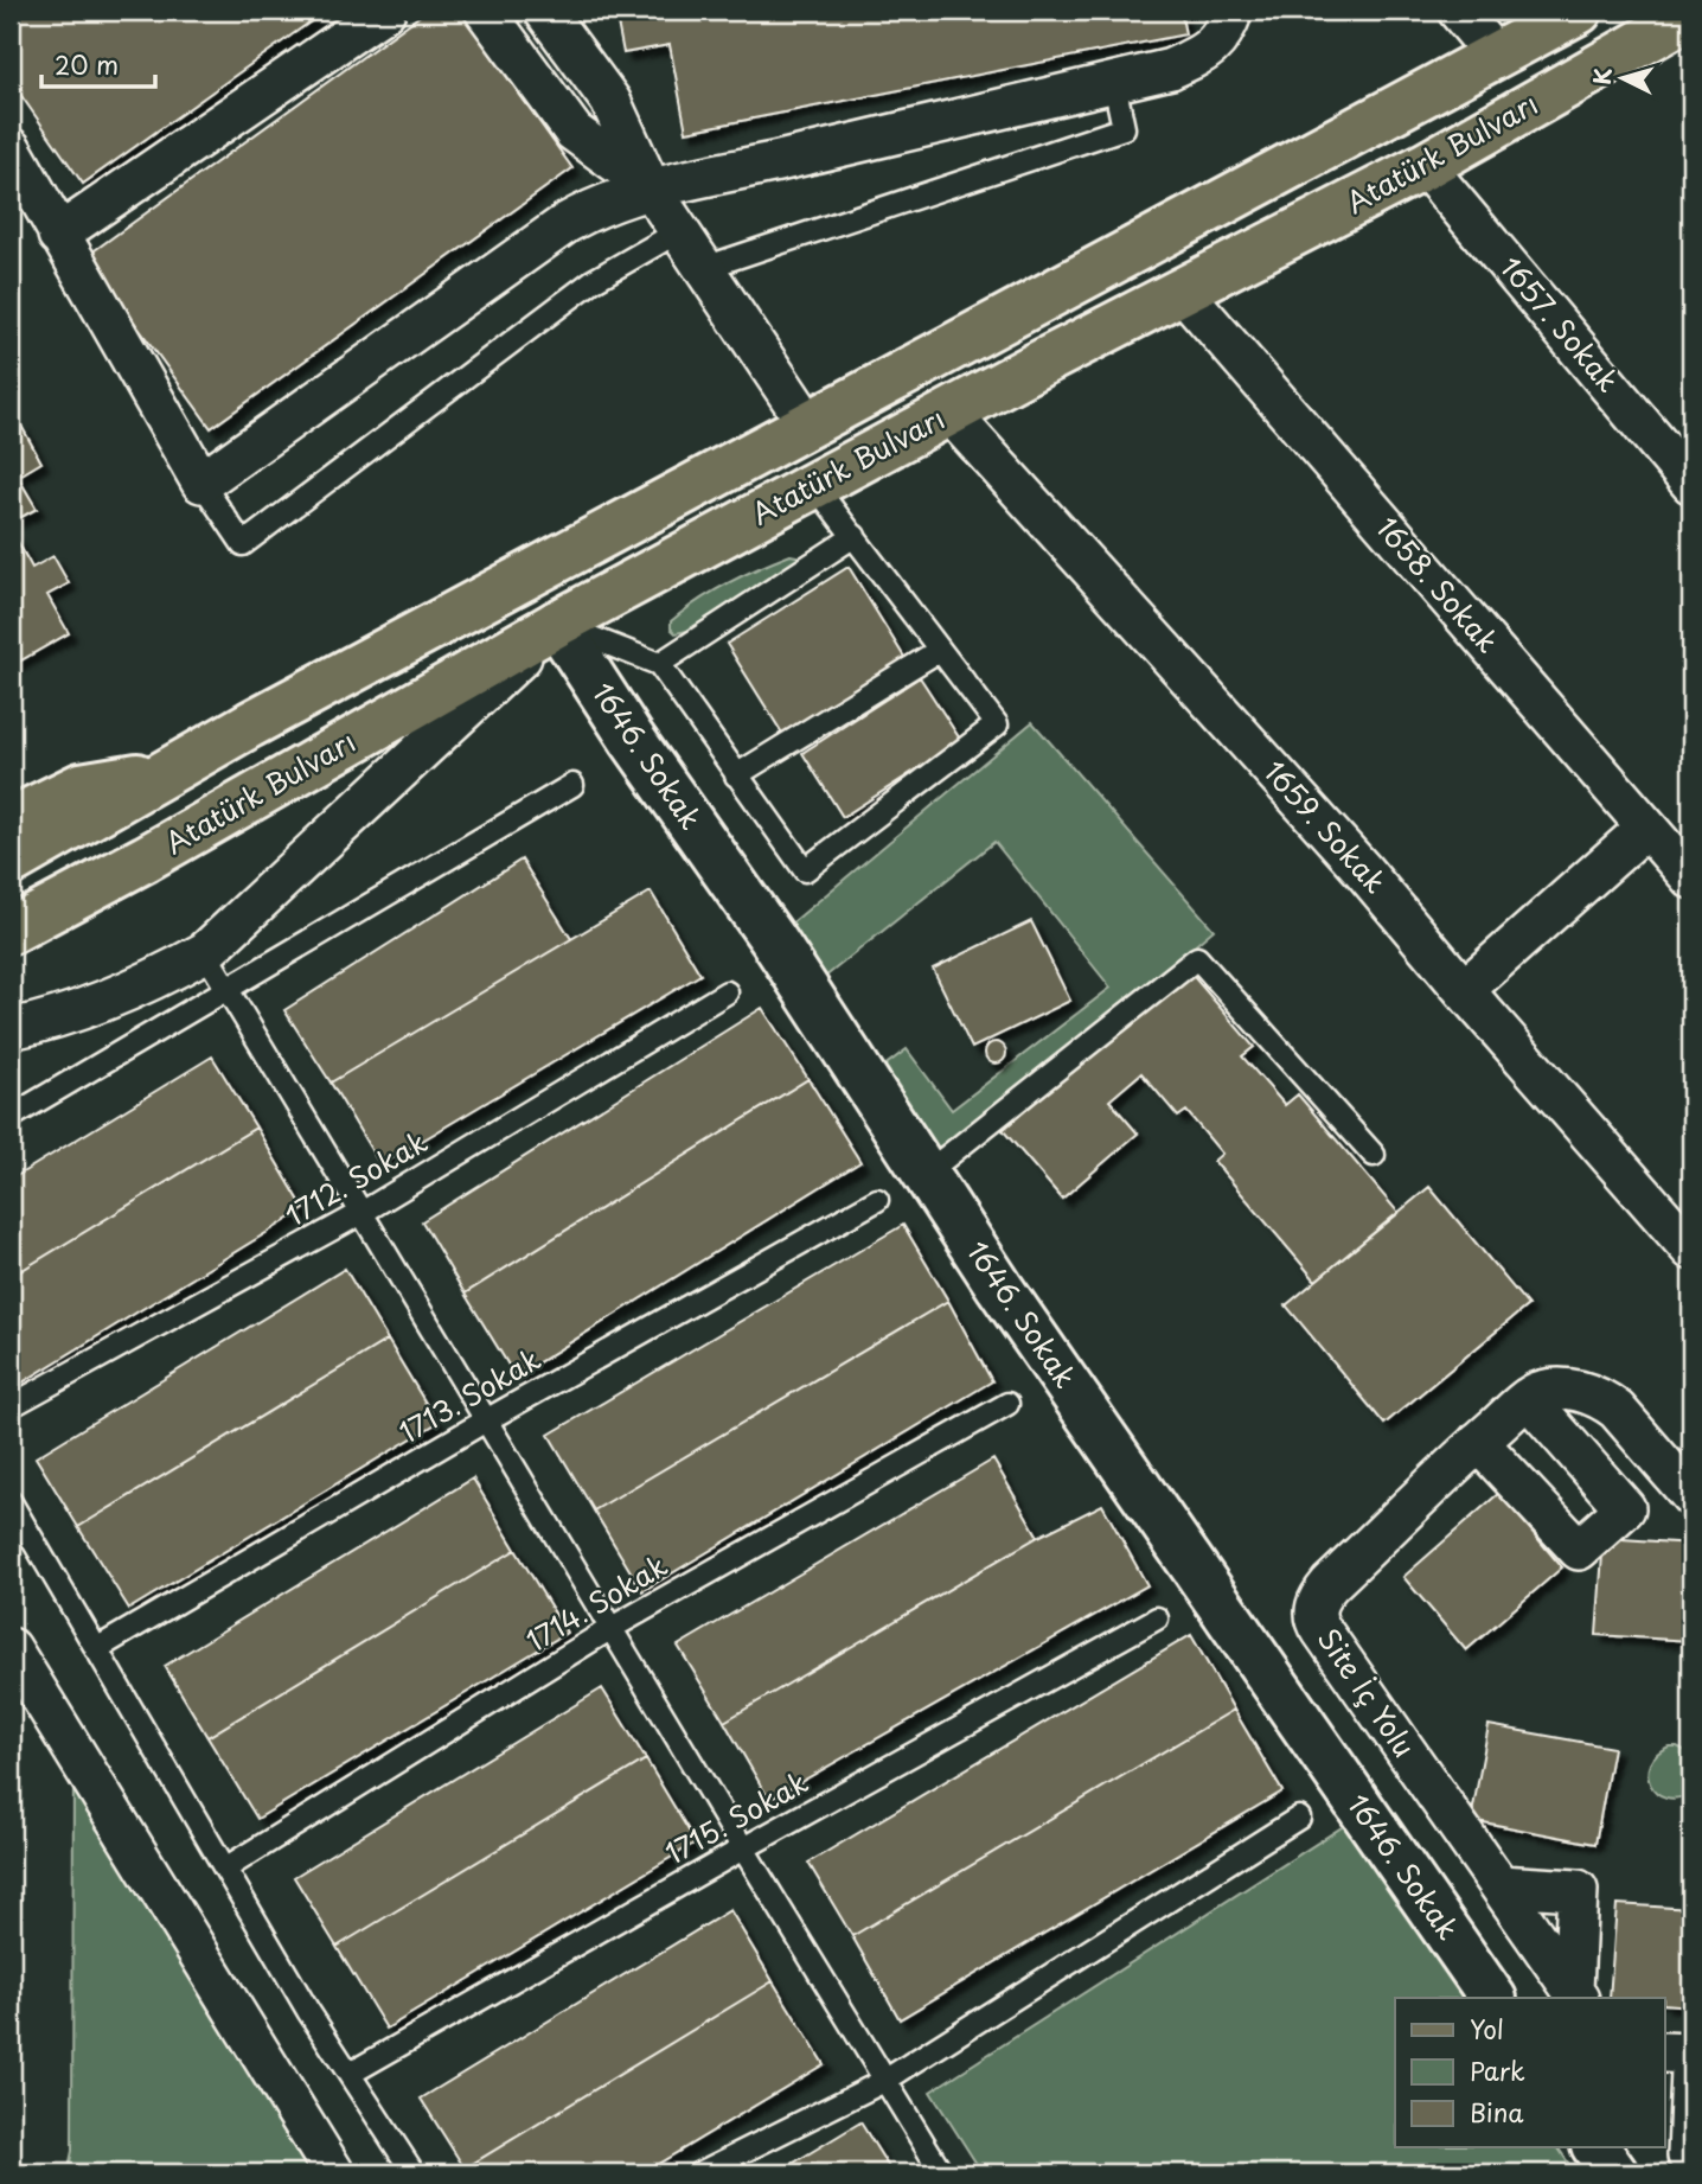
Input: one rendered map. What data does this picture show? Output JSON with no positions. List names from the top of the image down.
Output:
{
  "streets": {
    "main road": ["Atatürk Bulvarı"],
    "street": [
      "1657. Sokak",
      "1658. Sokak",
      "1646. Sokak",
      "1659. Sokak",
      "Site İç Yolu"
    ],
    "lane": [
      "1712. Sokak",
      "1713. Sokak",
      "1714. Sokak",
      "1715. Sokak"
    ]
  },
  "crossings": [
    ["Atatürk Bulvarı", "1657. Sokak"],
    ["Atatürk Bulvarı", "1658. Sokak"],
    ["Atatürk Bulvarı", "1646. Sokak"],
    ["Atatürk Bulvarı", "1659. Sokak"]
  ],
  "legend": ["Yol", "Park", "Bina"],
  "scale_bar": "20 m",
  "north": "left"
}
